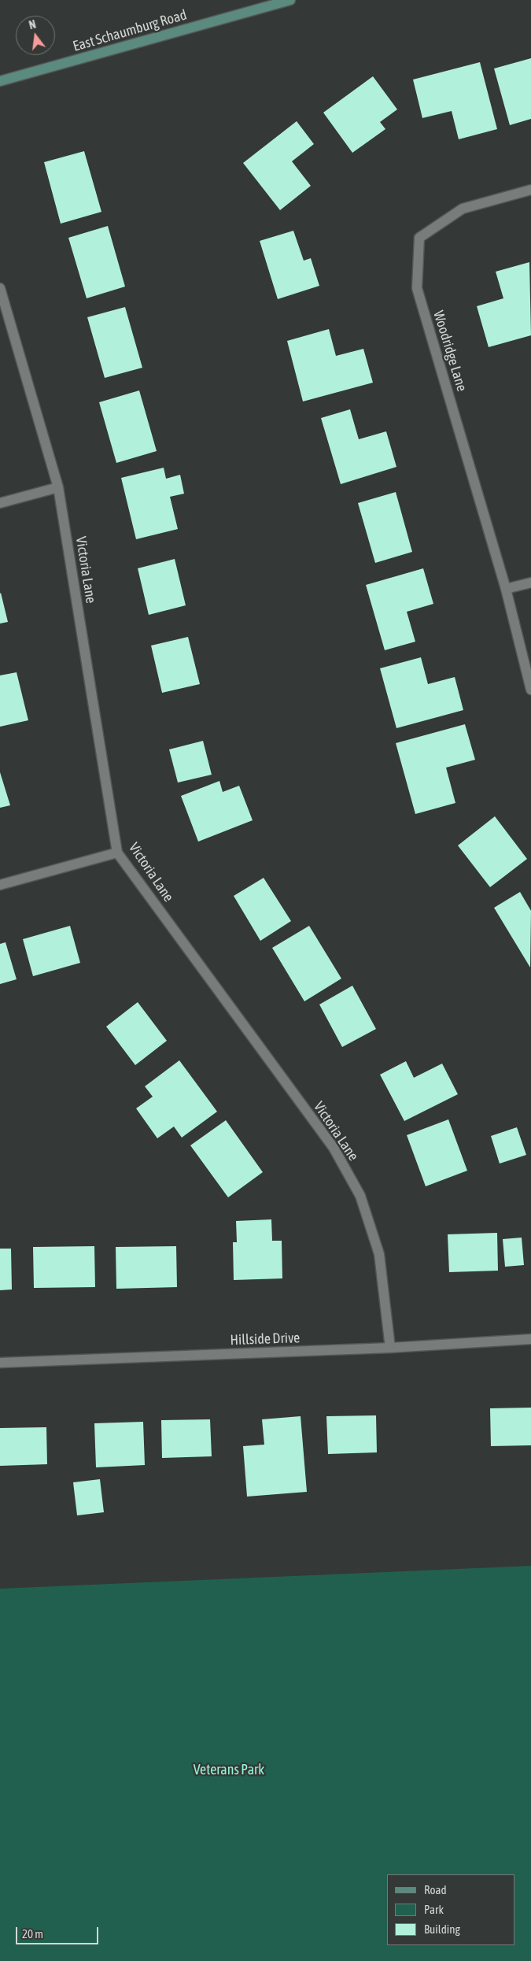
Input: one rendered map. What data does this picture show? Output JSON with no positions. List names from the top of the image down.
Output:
{
  "streets": {
    "main road": ["East Schaumburg Road"],
    "street": ["Woodridge Lane", "Victoria Lane", "Hillside Drive"]
  },
  "crossings": [
    ["Victoria Lane", "Hillside Drive"]
  ],
  "parks": ["Veterans Park"],
  "legend": ["Road", "Park", "Building"],
  "scale_bar": "20 m",
  "north": "top"
}
